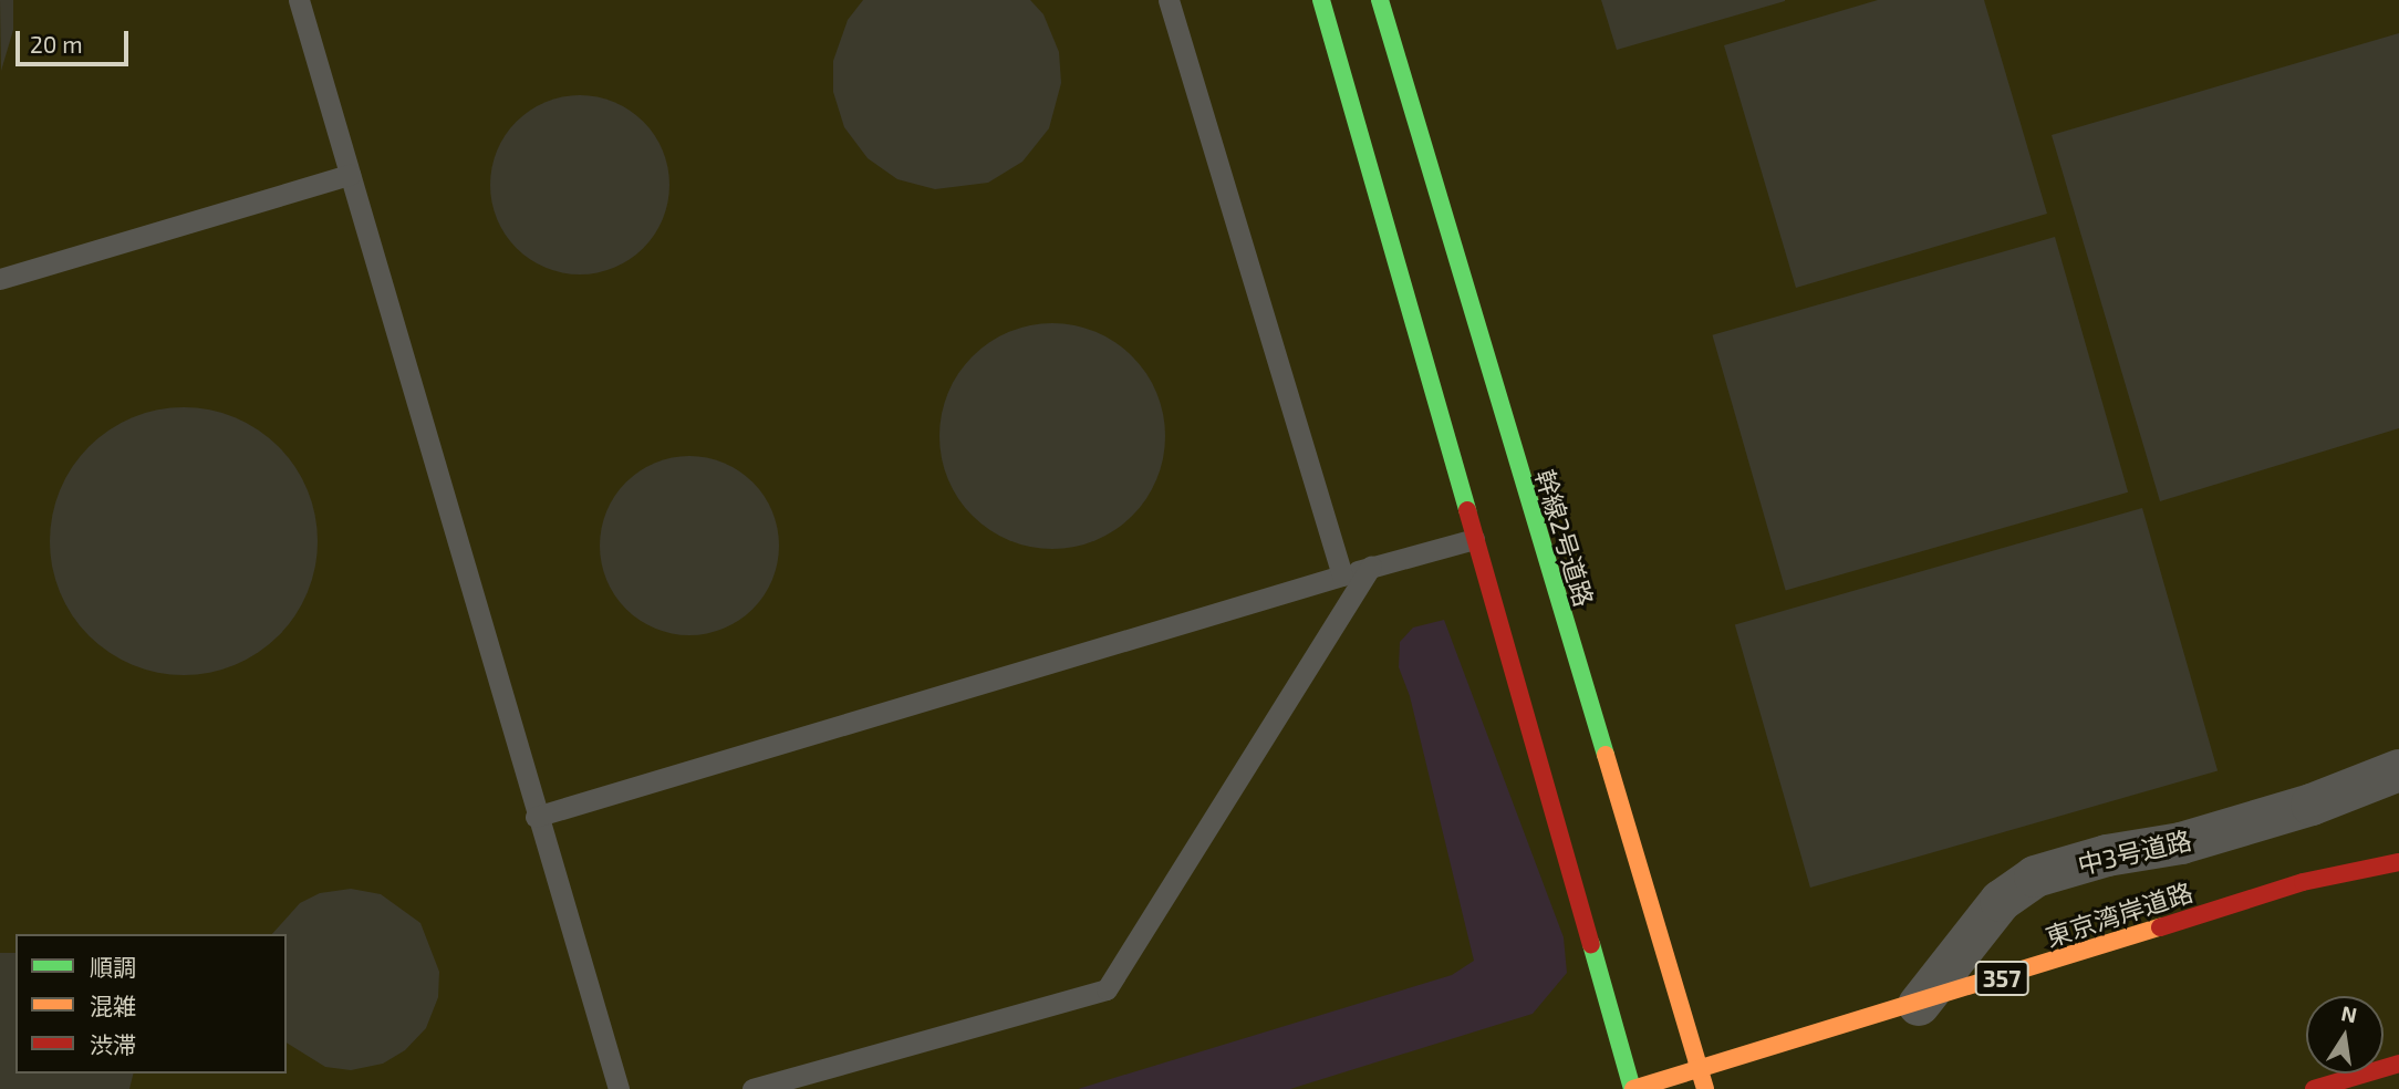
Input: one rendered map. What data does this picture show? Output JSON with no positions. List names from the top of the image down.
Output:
{
  "streets": {
    "main road": ["幹線2号道路", "東京湾岸道路", "357"],
    "street": ["中3号道路"]
  },
  "crossings": [
    ["幹線2号道路", "東京湾岸道路"],
    ["中3号道路", "東京湾岸道路"],
    ["東京湾岸道路", "357"]
  ],
  "legend": ["順調", "混雑", "渋滞"],
  "scale_bar": "20 m",
  "north": "top"
}
